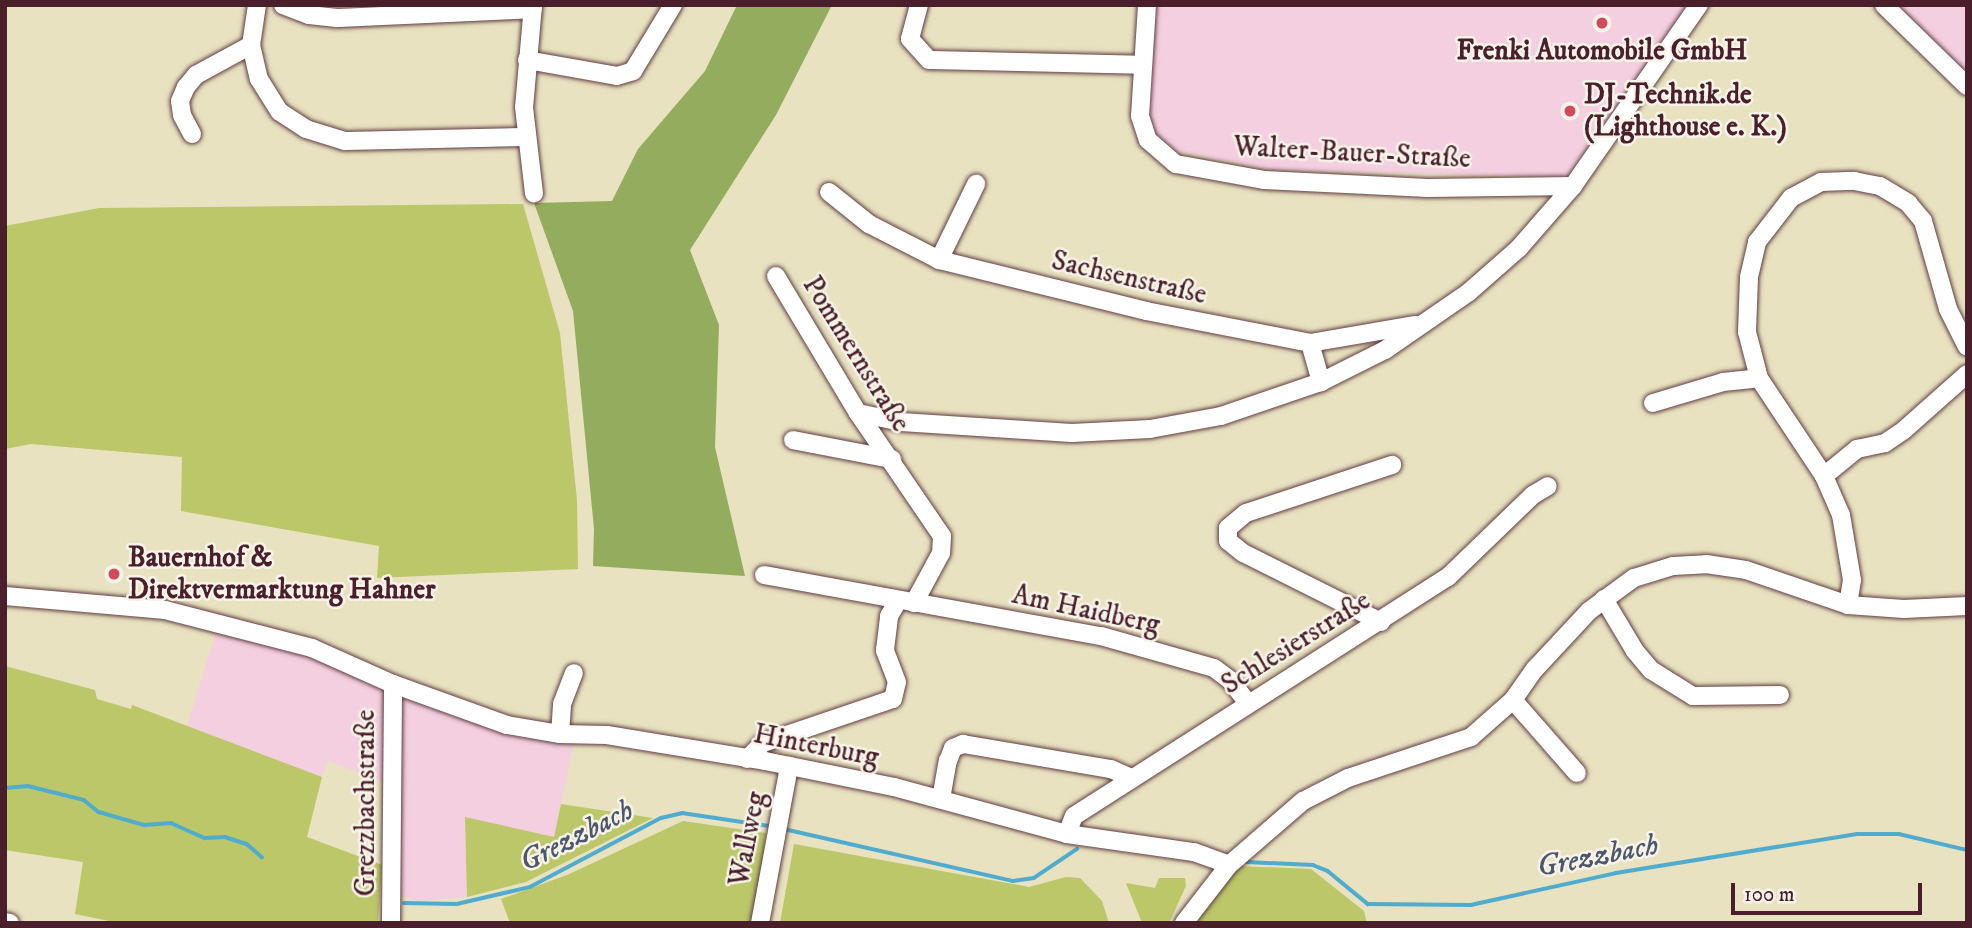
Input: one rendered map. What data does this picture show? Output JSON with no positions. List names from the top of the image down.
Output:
{
  "streets": {
    "street": [
      "Walter-Bauer-Straße",
      "Sachsenstraße",
      "Pommernstraße",
      "Am Haidberg",
      "Schlesierstraße",
      "Hinterburg",
      "Grezzbachstraße",
      "Wallweg"
    ]
  },
  "crossings": [
    ["Pommernstraße", "Am Haidberg"],
    ["Am Haidberg", "Schlesierstraße"],
    ["Schlesierstraße", "Hinterburg"],
    ["Hinterburg", "Grezzbachstraße"],
    ["Hinterburg", "Wallweg"]
  ],
  "water": ["Grezzbach"],
  "places": ["Frenki Automobile GmbH", "DJ-Technik.de (Lighthouse e. K.)", "Bauernhof & Direktvermarktung Hahner"],
  "scale_bar": "100 m"
}
